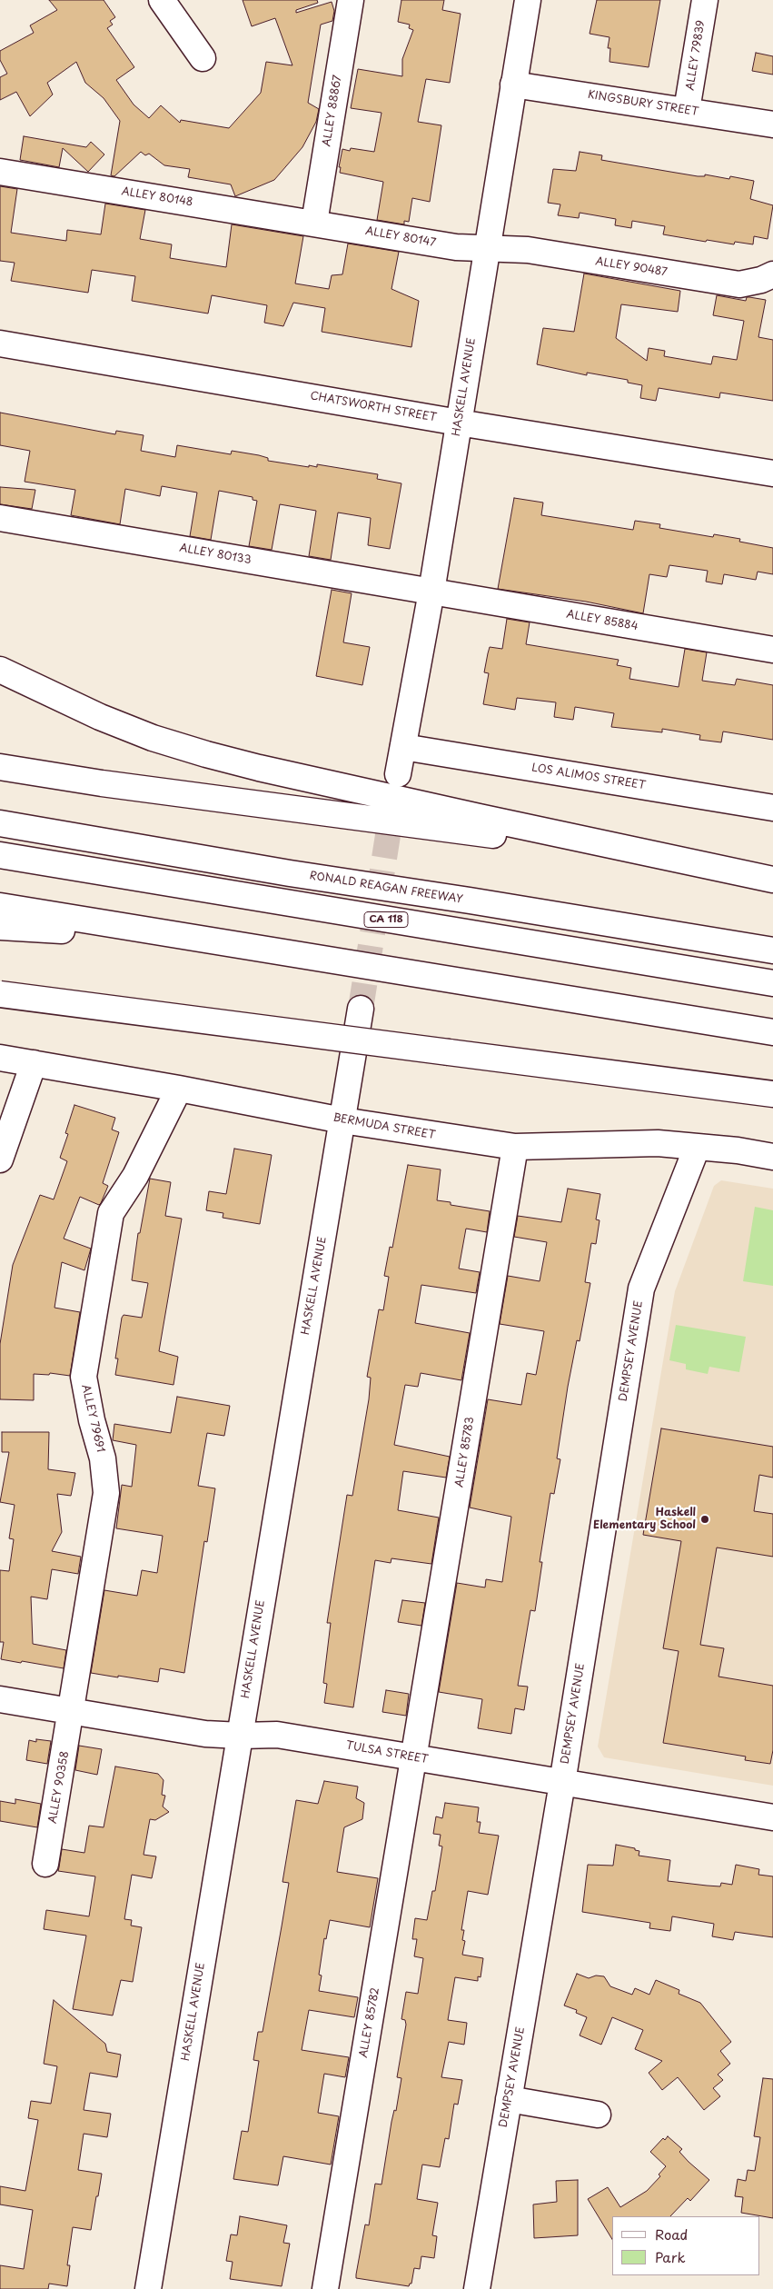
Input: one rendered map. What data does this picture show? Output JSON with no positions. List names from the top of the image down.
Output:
{
  "streets": {
    "main road": [
      "ALLEY 79839",
      "KINGSBURY STREET",
      "ALLEY 88867",
      "ALLEY 80148",
      "ALLEY 80147",
      "ALLEY 90487",
      "HASKELL AVENUE",
      "CHATSWORTH STREET",
      "ALLEY 80133",
      "ALLEY 85884",
      "LOS ALIMOS STREET",
      "RONALD REAGAN FREEWAY",
      "CA 118",
      "BERMUDA STREET",
      "DEMPSEY AVENUE",
      "ALLEY 79691",
      "ALLEY 85783",
      "TULSA STREET",
      "ALLEY 90358",
      "ALLEY 85782"
    ]
  },
  "crossings": [
    ["ALLEY 79839", "KINGSBURY STREET"],
    ["KINGSBURY STREET", "HASKELL AVENUE"],
    ["ALLEY 88867", "ALLEY 80148"],
    ["ALLEY 88867", "ALLEY 80147"],
    ["ALLEY 80148", "ALLEY 80147"],
    ["ALLEY 80147", "ALLEY 90487"],
    ["ALLEY 80147", "HASKELL AVENUE"],
    ["ALLEY 90487", "HASKELL AVENUE"],
    ["HASKELL AVENUE", "CHATSWORTH STREET"],
    ["HASKELL AVENUE", "ALLEY 80133"],
    ["HASKELL AVENUE", "ALLEY 85884"],
    ["HASKELL AVENUE", "LOS ALIMOS STREET"],
    ["HASKELL AVENUE", "BERMUDA STREET"],
    ["HASKELL AVENUE", "TULSA STREET"],
    ["ALLEY 80133", "ALLEY 85884"],
    ["BERMUDA STREET", "DEMPSEY AVENUE"],
    ["BERMUDA STREET", "ALLEY 79691"],
    ["BERMUDA STREET", "ALLEY 85783"],
    ["DEMPSEY AVENUE", "TULSA STREET"],
    ["ALLEY 79691", "TULSA STREET"],
    ["ALLEY 79691", "ALLEY 90358"],
    ["ALLEY 85783", "TULSA STREET"],
    ["ALLEY 85783", "ALLEY 85782"],
    ["TULSA STREET", "ALLEY 90358"],
    ["TULSA STREET", "ALLEY 85782"]
  ],
  "places": ["Haskell Elementary School"],
  "legend": ["Road", "Park"]
}
